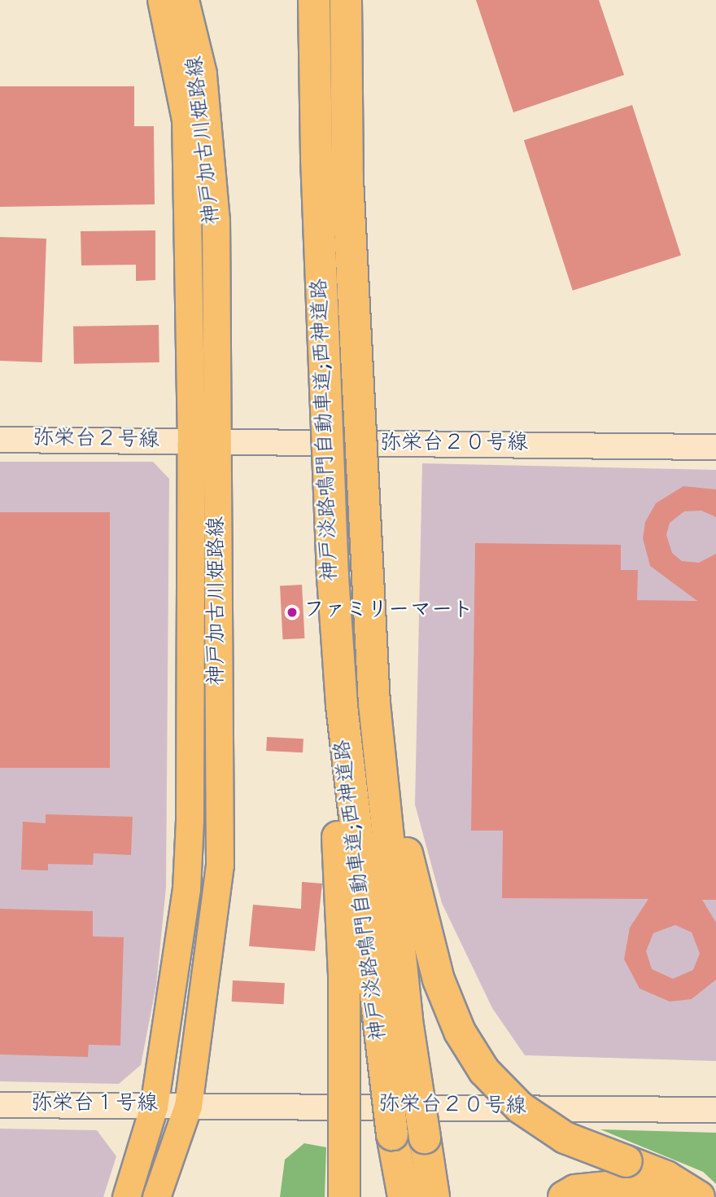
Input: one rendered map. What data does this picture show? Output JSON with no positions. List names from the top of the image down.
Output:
{
  "streets": {
    "highway": ["神戸淡路鳴門自動車道;西神道路"],
    "main road": ["神戸加古川姫路線"],
    "street": ["弥栄台２号線", "弥栄台２０号線", "弥栄台１号線"]
  },
  "crossings": [
    ["神戸加古川姫路線", "弥栄台２号線"],
    ["神戸加古川姫路線", "弥栄台２０号線"],
    ["神戸加古川姫路線", "弥栄台１号線"],
    ["弥栄台２号線", "弥栄台２０号線"],
    ["弥栄台２０号線", "弥栄台１号線"]
  ],
  "places": ["ファミリーマート"]
}
